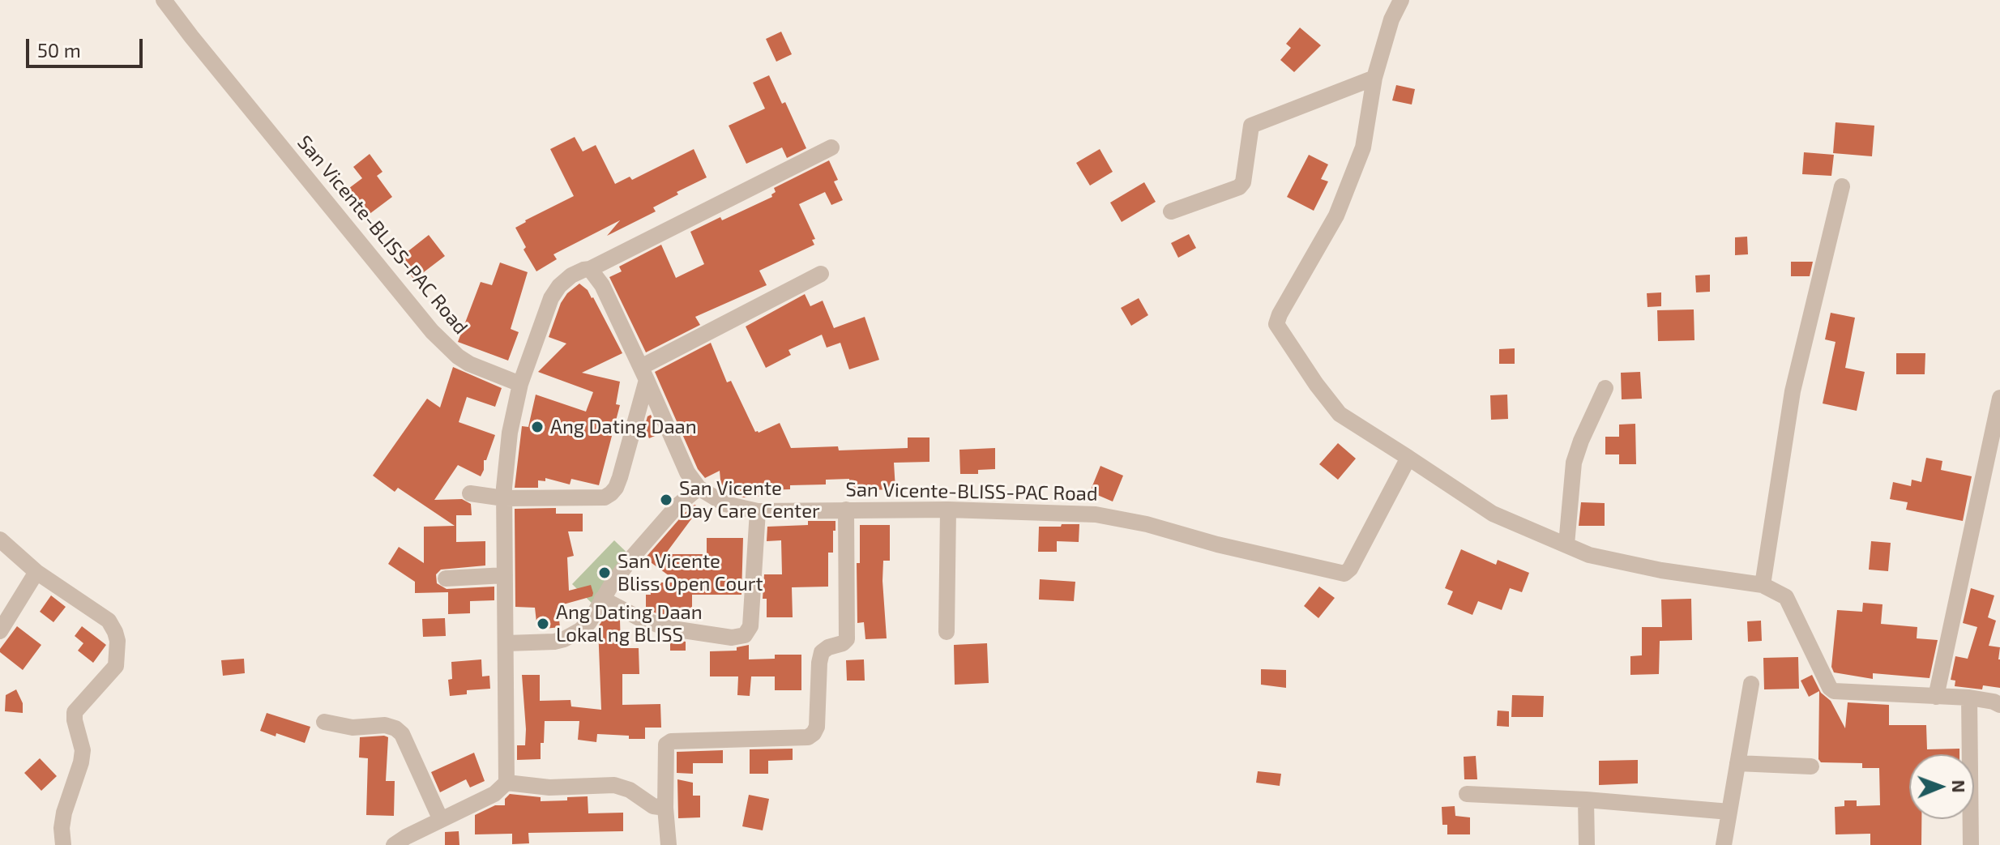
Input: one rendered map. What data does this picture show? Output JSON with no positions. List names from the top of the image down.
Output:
{
  "streets": {
    "street": ["San Vicente-BLISS-PAC Road"]
  },
  "places": [
    "Ang Dating Daan",
    "San Vicente Day Care Center",
    "San Vicente Bliss Open Court",
    "Ang Dating Daan Lokal ng BLISS"
  ],
  "scale_bar": "50 m",
  "north": "right"
}
